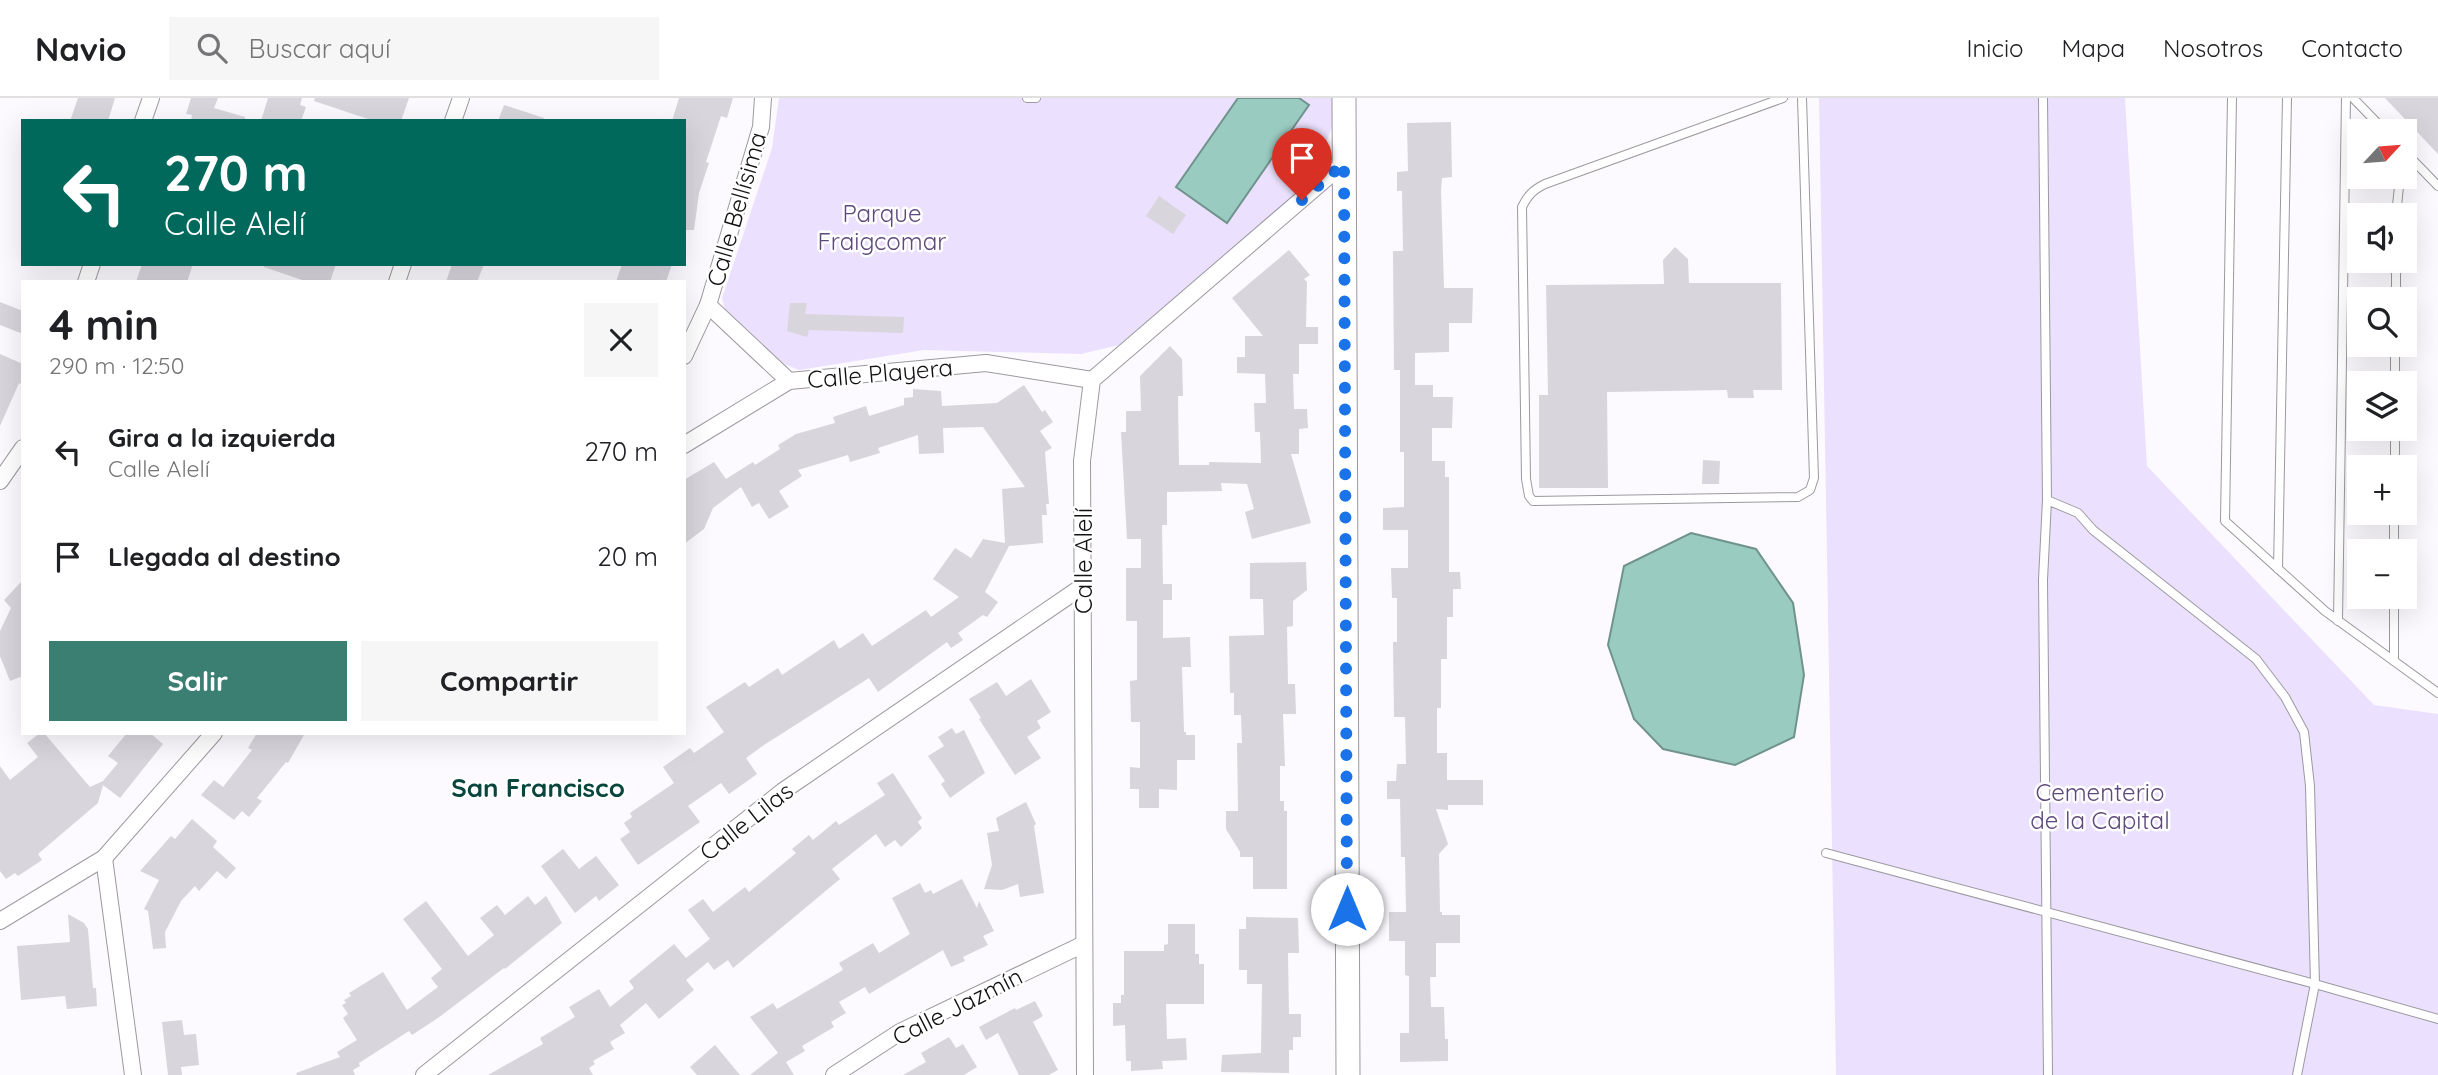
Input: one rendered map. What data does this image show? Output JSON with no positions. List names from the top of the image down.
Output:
{
  "streets": {
    "street": [
      "Calle Bellísima",
      "Calle Playera",
      "Calle Alelí",
      "Calle Lilas",
      "Calle Jazmín"
    ]
  },
  "crossings": [
    ["Calle Playera", "Calle Alelí"],
    ["Calle Alelí", "Calle Lilas"],
    ["Calle Alelí", "Calle Jazmín"]
  ],
  "districts": ["San Francisco"],
  "parks": ["Parque Fraigcomar", "Cementerio de la Capital"],
  "north": "top right",
  "page": {
    "header": "Navio",
    "search": "Buscar aquí",
    "nav": [
      "Inicio",
      "Mapa",
      "Nosotros",
      "Contacto"
    ],
    "map_buttons": ["+", "−"],
    "turn": ["270 m", "Calle Alelí"],
    "heading": ["4 min", "290 m · 12:50"],
    "list": [
      {
        "name": "Gira a la izquierda",
        "note": "Calle Alelí",
        "value": "270 m"
      },
      {
        "name": "Llegada al destino",
        "value": "20 m"
      }
    ],
    "buttons": ["Salir", "Compartir"]
  }
}
